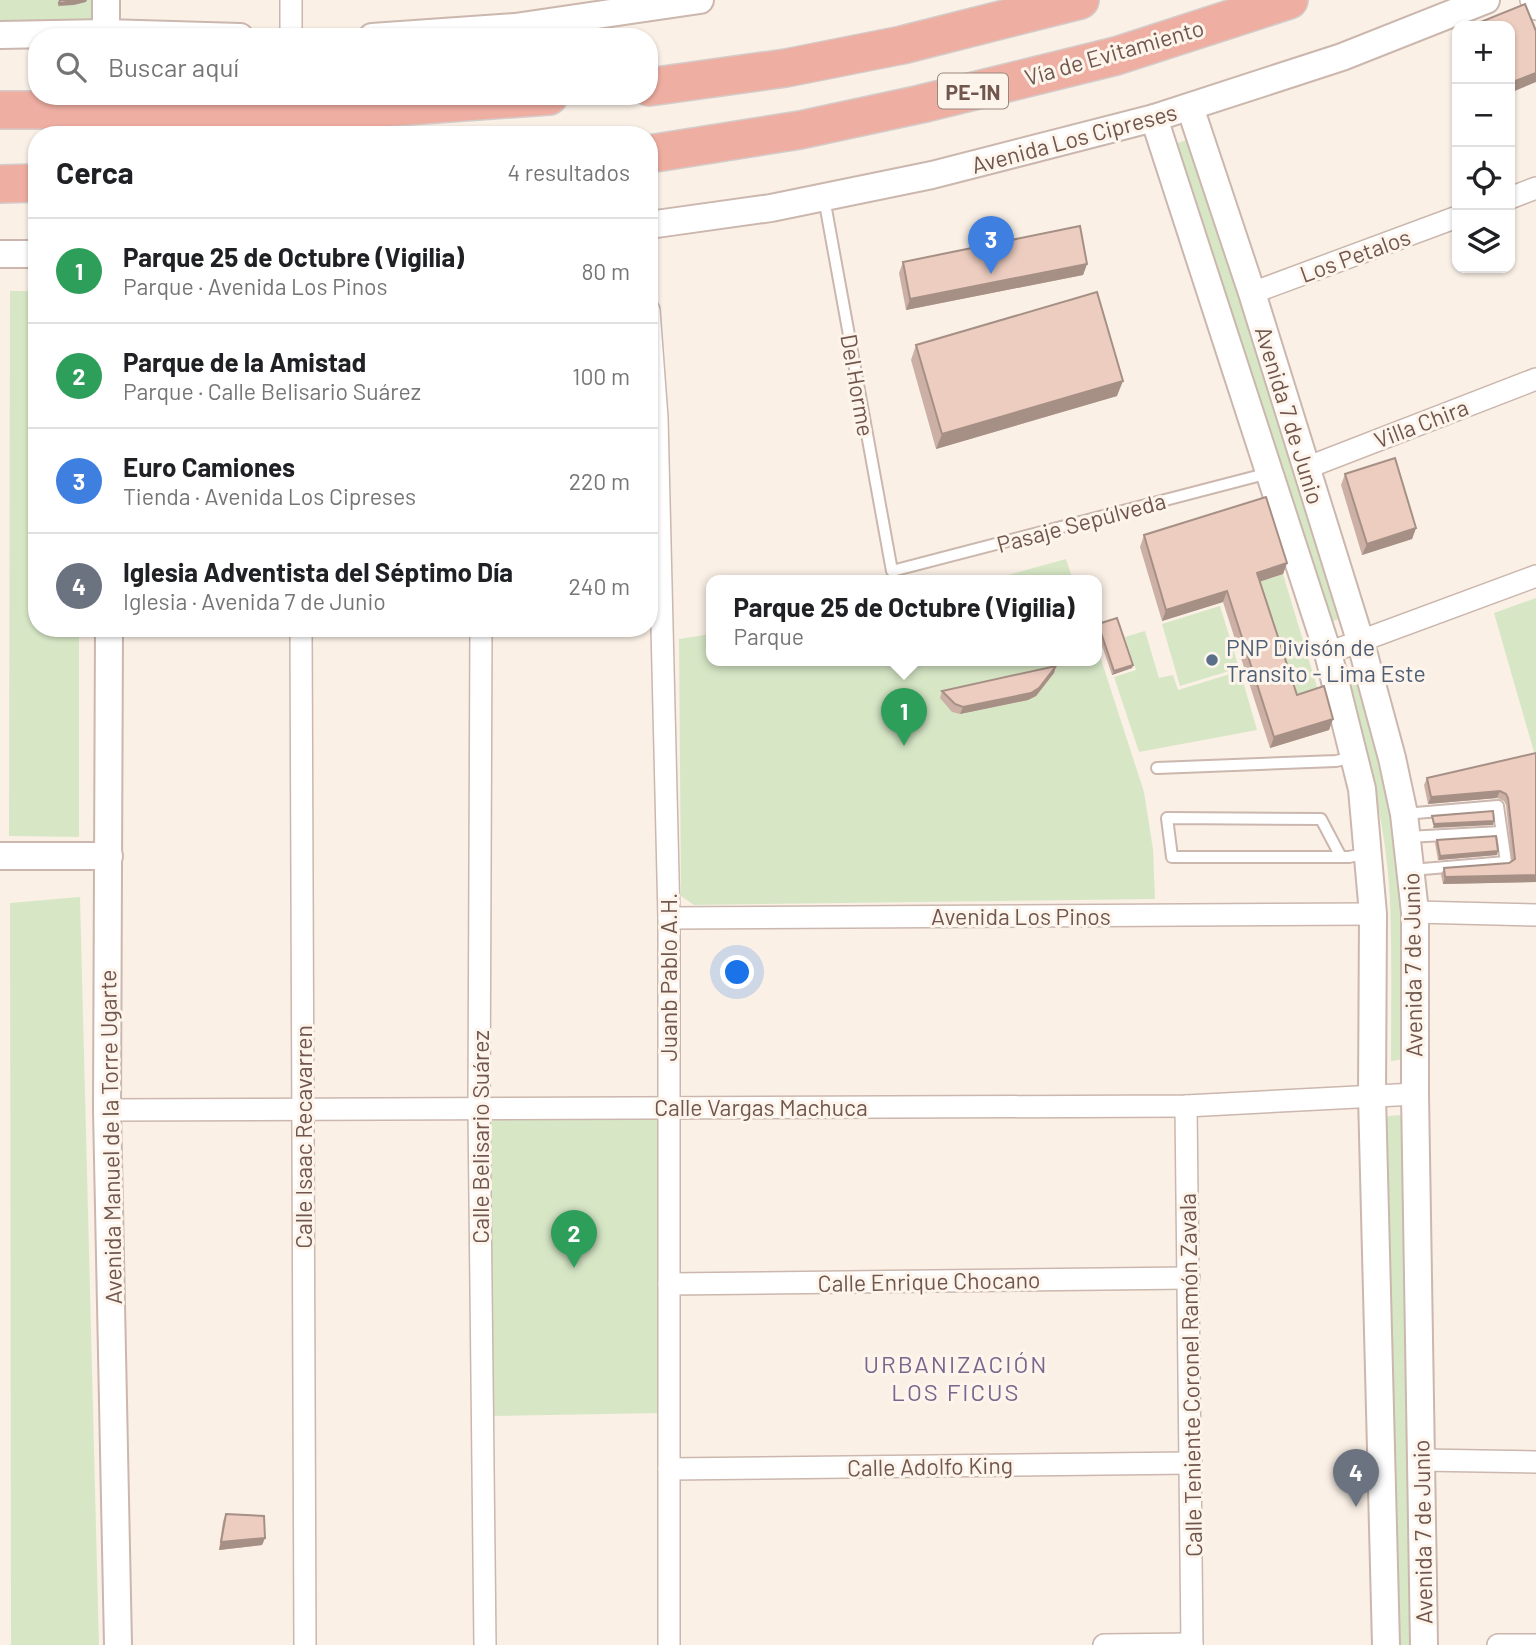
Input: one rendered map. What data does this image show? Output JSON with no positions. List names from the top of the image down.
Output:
{
  "streets": {
    "highway": ["Vía de Evitamiento", "PE-1N"],
    "street": [
      "Avenida Los Cipreses",
      "Los Petalos",
      "Avenida 7 de Junio",
      "Villa Chira",
      "Avenida Los Pinos",
      "Juanb Pablo A.H.",
      "Calle Vargas Machuca",
      "Avenida Manuel de la Torre Ugarte",
      "Calle Isaac Recavarren",
      "Calle Belisario Suárez",
      "Calle Enrique Chocano",
      "Calle Teniente Coronel Ramón Zavala",
      "Calle Adolfo King"
    ],
    "lane": ["Del Horme", "Pasaje Sepúlveda"]
  },
  "crossings": [
    ["Avenida Los Cipreses", "Del Horme"],
    ["Avenida Los Cipreses", "Avenida 7 de Junio"],
    ["Los Petalos", "Avenida 7 de Junio"],
    ["Del Horme", "Pasaje Sepúlveda"],
    ["Avenida 7 de Junio", "Villa Chira"],
    ["Avenida 7 de Junio", "Pasaje Sepúlveda"],
    ["Avenida 7 de Junio", "Avenida Los Pinos"],
    ["Avenida 7 de Junio", "Calle Vargas Machuca"],
    ["Avenida Los Pinos", "Juanb Pablo A.H."],
    ["Juanb Pablo A.H.", "Calle Vargas Machuca"],
    ["Juanb Pablo A.H.", "Calle Enrique Chocano"],
    ["Juanb Pablo A.H.", "Calle Adolfo King"],
    ["Calle Vargas Machuca", "Avenida Manuel de la Torre Ugarte"],
    ["Calle Vargas Machuca", "Calle Isaac Recavarren"],
    ["Calle Vargas Machuca", "Calle Belisario Suárez"],
    ["Calle Vargas Machuca", "Calle Teniente Coronel Ramón Zavala"],
    ["Calle Enrique Chocano", "Calle Teniente Coronel Ramón Zavala"],
    ["Calle Teniente Coronel Ramón Zavala", "Calle Adolfo King"]
  ],
  "districts": ["URBANIZACIÓN LOS FICUS"],
  "places": ["PNP Divisón de Transito - Lima Este"],
  "page": {
    "map_buttons": ["+", "−"],
    "search": "Buscar aquí",
    "heading": ["Cerca", "4 resultados"],
    "pins": [
      "3",
      "1",
      "2",
      "4"
    ],
    "list": [
      {
        "mark": "1",
        "name": "Parque 25 de Octubre (Vigilia)",
        "note": "Parque · Avenida Los Pinos",
        "value": "80 m"
      },
      {
        "mark": "2",
        "name": "Parque de la Amistad",
        "note": "Parque · Calle Belisario Suárez",
        "value": "100 m"
      },
      {
        "mark": "3",
        "name": "Euro Camiones",
        "note": "Tienda · Avenida Los Cipreses",
        "value": "220 m"
      },
      {
        "mark": "4",
        "name": "Iglesia Adventista del Séptimo Día",
        "note": "Iglesia · Avenida 7 de Junio",
        "value": "240 m"
      }
    ],
    "popup": ["Parque 25 de Octubre (Vigilia)", "Parque"]
  }
}
